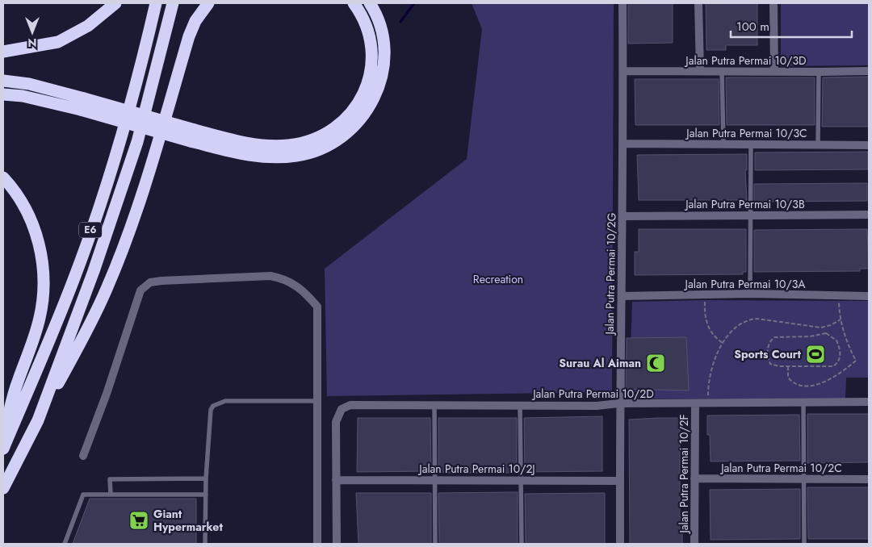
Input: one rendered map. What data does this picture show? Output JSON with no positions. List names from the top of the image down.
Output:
{
  "streets": {
    "highway": ["E6"],
    "street": [
      "Jalan Putra Permai 10/3D",
      "Jalan Putra Permai 10/3C",
      "Jalan Putra Permai 10/3B",
      "Jalan Putra Permai 10/2G",
      "Jalan Putra Permai 10/3A",
      "Jalan Putra Permai 10/2D",
      "Jalan Putra Permai 10/2C",
      "Jalan Putra Permai 10/2J",
      "Jalan Putra Permai 10/2F"
    ]
  },
  "crossings": [
    ["Jalan Putra Permai 10/3D", "Jalan Putra Permai 10/2G"],
    ["Jalan Putra Permai 10/3C", "Jalan Putra Permai 10/2G"],
    ["Jalan Putra Permai 10/3B", "Jalan Putra Permai 10/2G"],
    ["Jalan Putra Permai 10/2G", "Jalan Putra Permai 10/3A"],
    ["Jalan Putra Permai 10/2G", "Jalan Putra Permai 10/2D"],
    ["Jalan Putra Permai 10/2G", "Jalan Putra Permai 10/2J"],
    ["Jalan Putra Permai 10/2D", "Jalan Putra Permai 10/2J"],
    ["Jalan Putra Permai 10/2D", "Jalan Putra Permai 10/2F"],
    ["Jalan Putra Permai 10/2C", "Jalan Putra Permai 10/2F"]
  ],
  "parks": ["Recreation"],
  "places": {
    "sports": ["Sports Court"],
    "mosque": ["Surau Al Aiman"],
    "supermarket": ["Giant Hypermarket"]
  },
  "scale_bar": "100 m",
  "north": "bottom"
}
